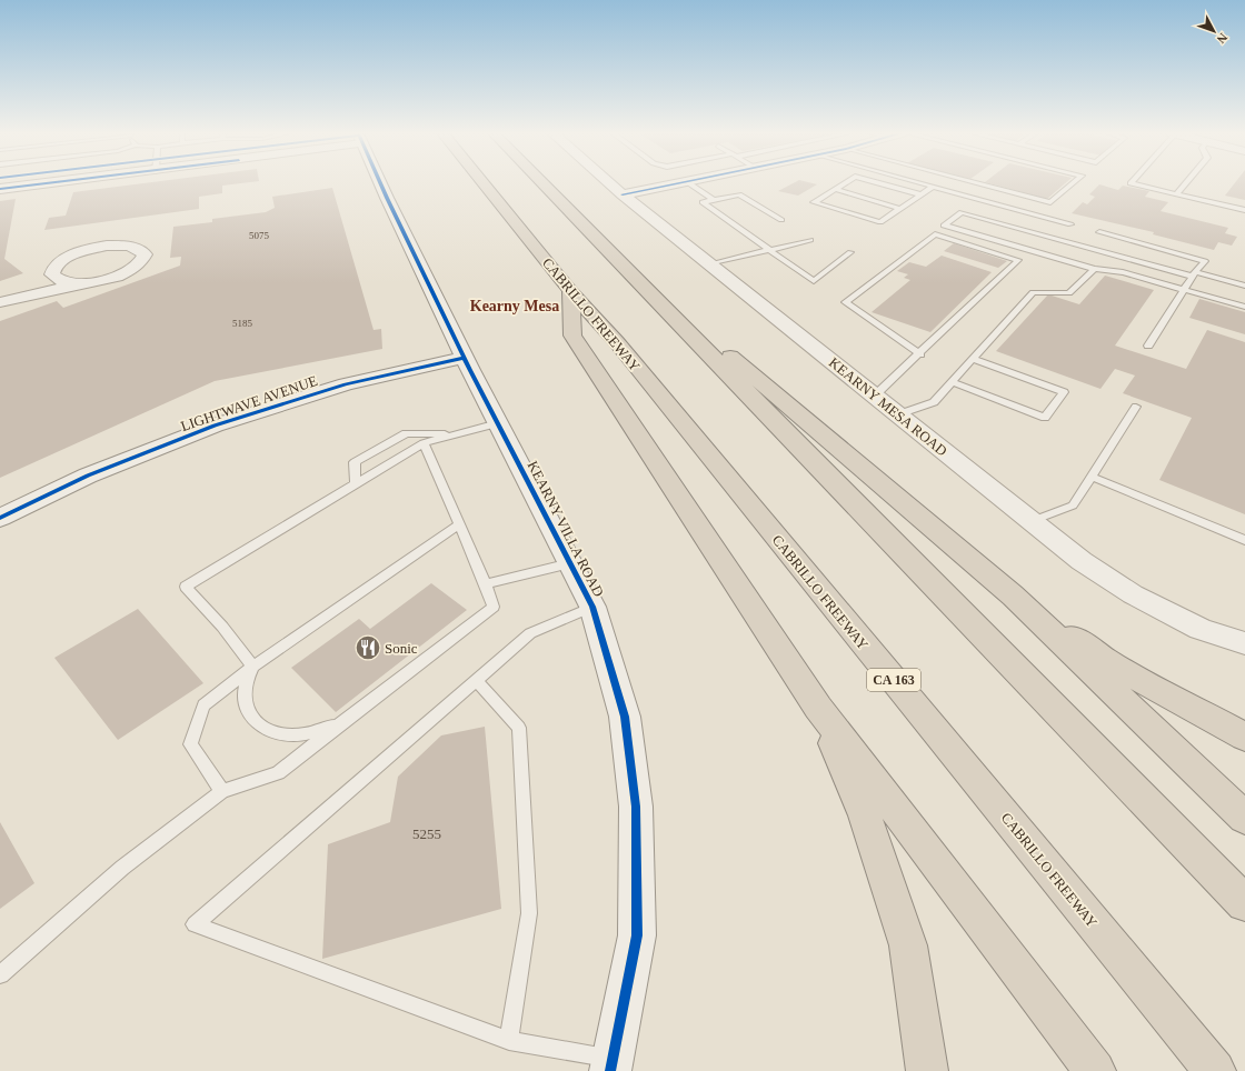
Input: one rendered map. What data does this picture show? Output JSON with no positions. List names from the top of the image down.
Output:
{
  "streets": {
    "highway": ["CABRILLO FREEWAY", "CA 163"],
    "street": ["LIGHTWAVE AVENUE", "KEARNY MESA ROAD", "KEARNY VILLA ROAD"]
  },
  "crossings": [
    ["LIGHTWAVE AVENUE", "KEARNY VILLA ROAD"]
  ],
  "districts": ["Kearny Mesa"],
  "places": {
    "restaurant": ["Sonic"]
  },
  "house_numbers": ["5075", "5185", "5255"],
  "north": "bottom right"
}
